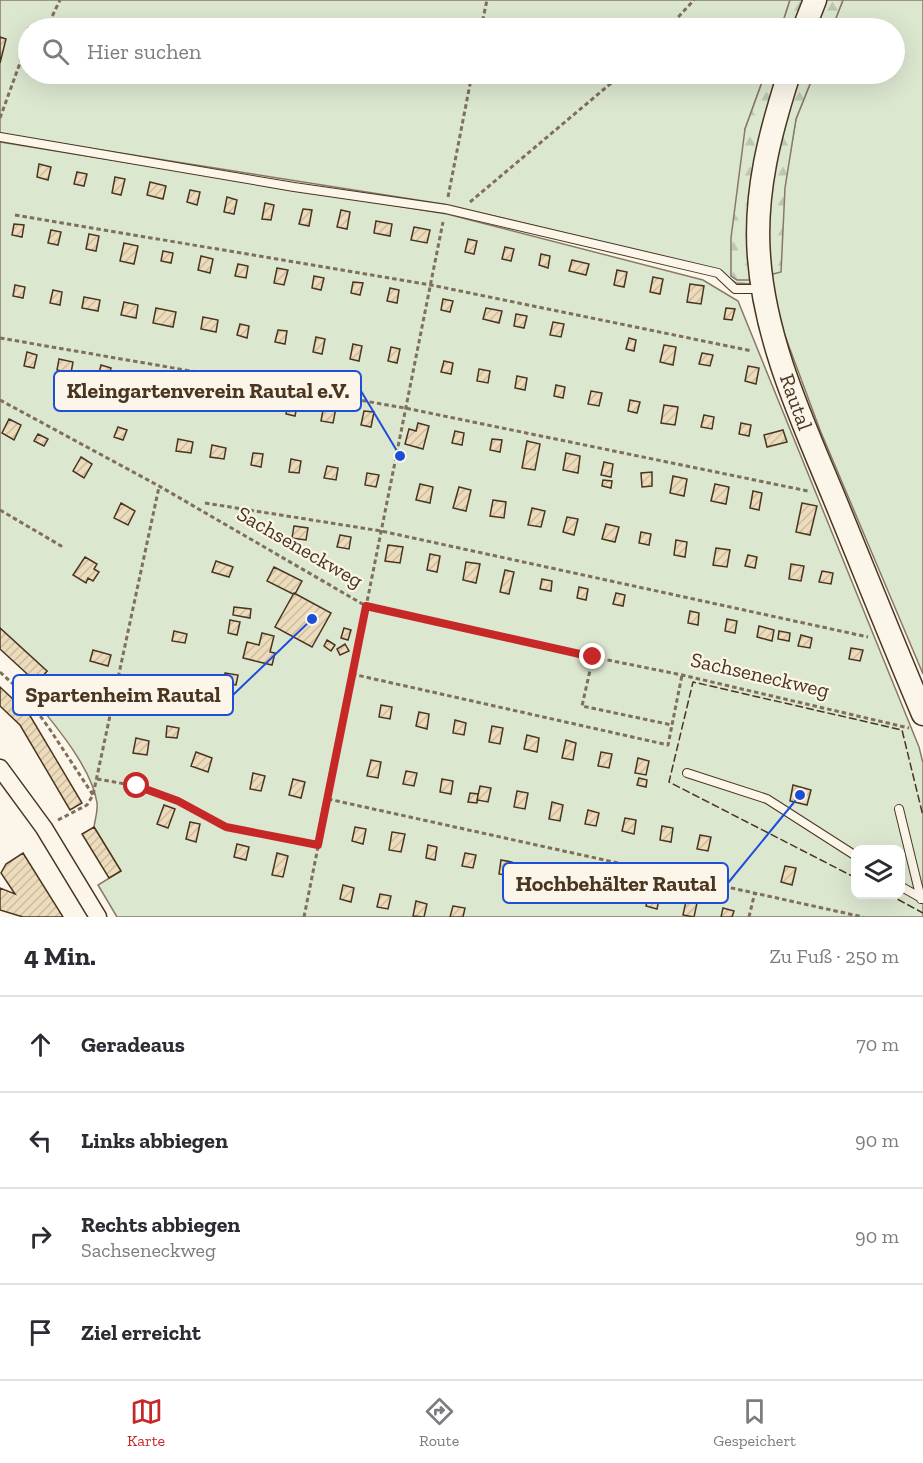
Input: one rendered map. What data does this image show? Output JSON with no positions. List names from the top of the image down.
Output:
{
  "streets": {
    "street": ["Rautal"],
    "path": ["Sachseneckweg"]
  },
  "crossings": [
    ["Rautal", "Sachseneckweg"]
  ],
  "places": ["Kleingartenverein Rautal e.V.", "Spartenheim Rautal", "Hochbehälter Rautal"],
  "page": {
    "search": "Hier suchen",
    "heading": ["4 Min.", "Zu Fuß · 250 m"],
    "list": [
      ["Geradeaus", "70 m"],
      ["Links abbiegen", "90 m"],
      ["Rechts abbiegen", "Sachseneckweg", "90 m"],
      "Ziel erreicht"
    ],
    "nav": ["Karte", "Route", "Gespeichert"]
  }
}
